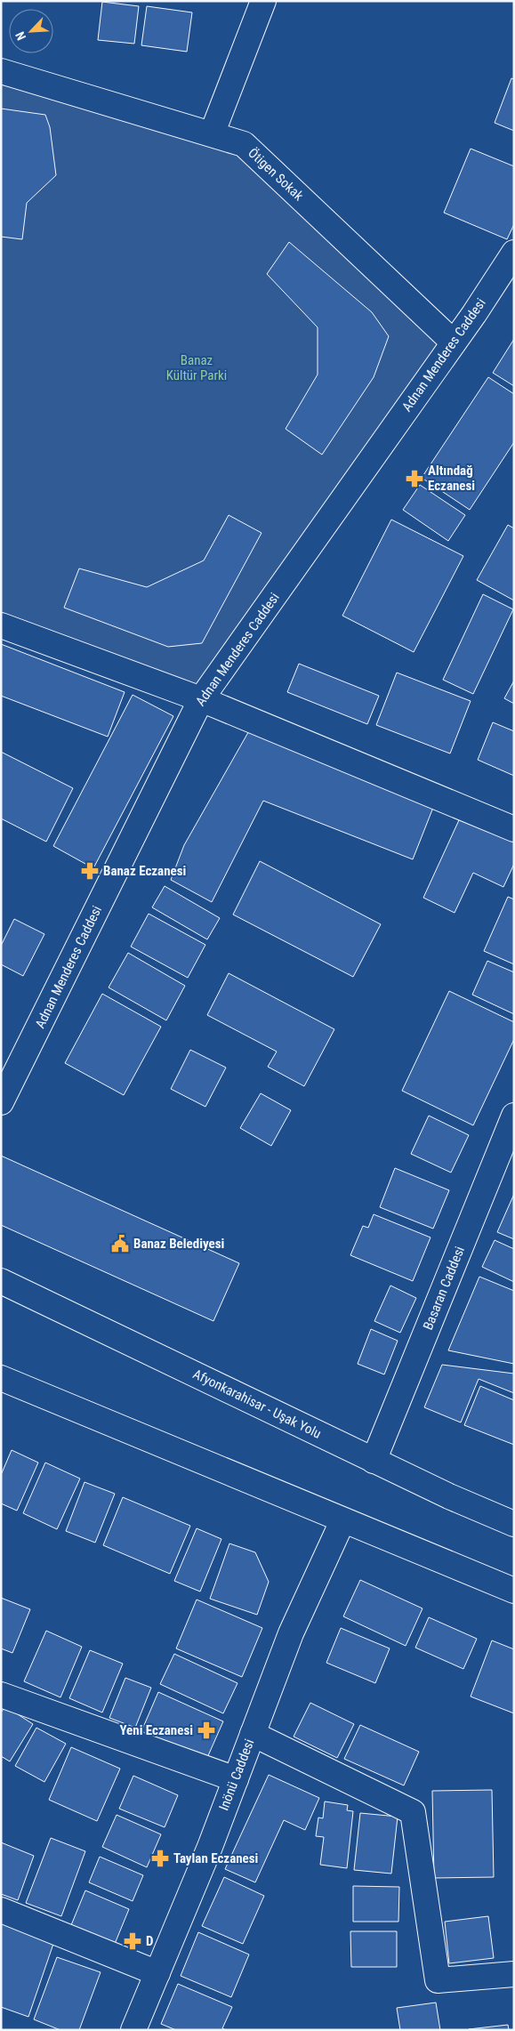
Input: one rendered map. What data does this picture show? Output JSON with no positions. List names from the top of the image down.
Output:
{
  "streets": {
    "main road": [
      "Ötigen Sokak",
      "Adnan Menderes Caddesi",
      "Basaran Caddesi",
      "Afyonkarahisar - Uşak Yolu",
      "Inönü Caddesi"
    ]
  },
  "crossings": [
    ["Ötigen Sokak", "Adnan Menderes Caddesi"],
    ["Basaran Caddesi", "Afyonkarahisar - Uşak Yolu"]
  ],
  "parks": ["Banaz Kültür Parki"],
  "places": {
    "pharmacy": [
      "Altındağ Eczanesi",
      "Banaz Eczanesi",
      "Yeni Eczanesi",
      "Taylan Eczanesi",
      "D"
    ],
    "public building": ["Banaz Belediyesi"]
  },
  "north": "bottom left"
}
